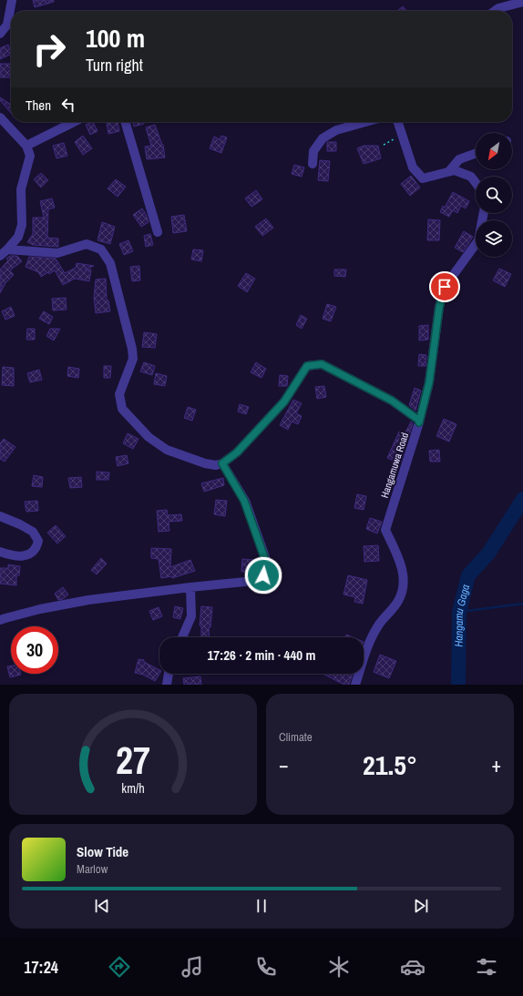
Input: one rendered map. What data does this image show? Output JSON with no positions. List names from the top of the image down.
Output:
{
  "streets": {
    "street": ["Hangamuwa Road"]
  },
  "water": ["Hangamu Gaga"],
  "north": "bottom left",
  "page": {
    "turn": ["100 m", "Turn right"],
    "then": "Then",
    "limit": "30",
    "trip": "17:26 · 2 min · 440 m",
    "tile": "Climate",
    "heat": ["−", "21.5°", "+"],
    "song": ["Slow Tide", "Marlow"],
    "tabs": "17:24",
    "gauge": ["27", "km/h"]
  }
}
